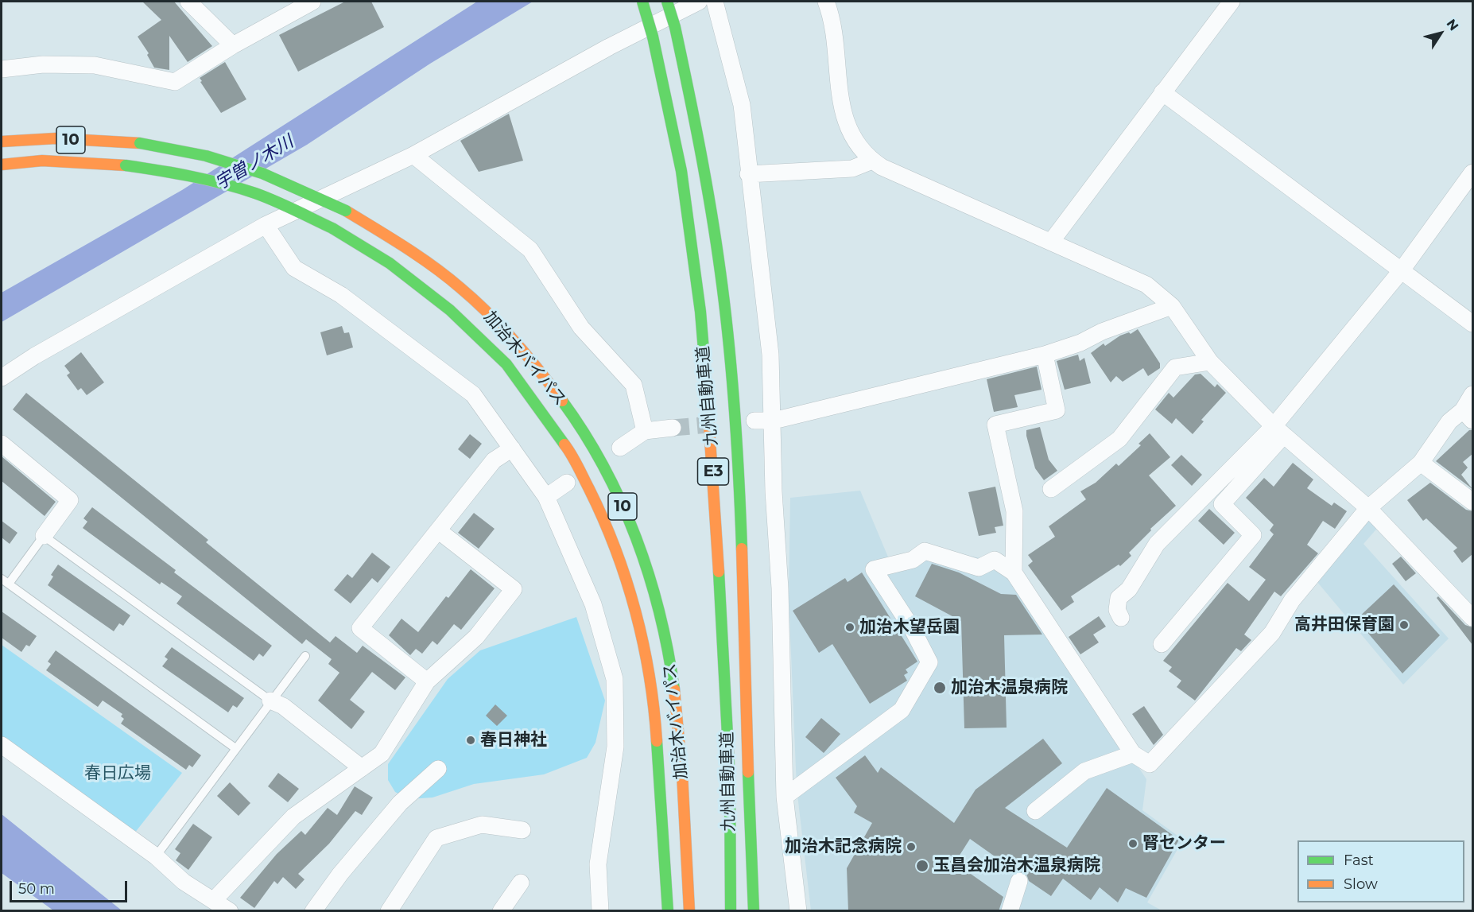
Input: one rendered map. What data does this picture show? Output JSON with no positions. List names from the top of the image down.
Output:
{
  "streets": {
    "highway": [
      "10",
      "加治木バイパス",
      "九州自動車道",
      "E3"
    ]
  },
  "water": ["宇曽ノ木川"],
  "parks": ["春日広場"],
  "places": [
    "高井田保育園",
    "加治木望岳園",
    "加治木温泉病院",
    "春日神社",
    "腎センター",
    "加治木記念病院",
    "玉昌会加治木温泉病院"
  ],
  "legend": ["Fast", "Slow"],
  "scale_bar": "50 m",
  "north": "top right"
}
